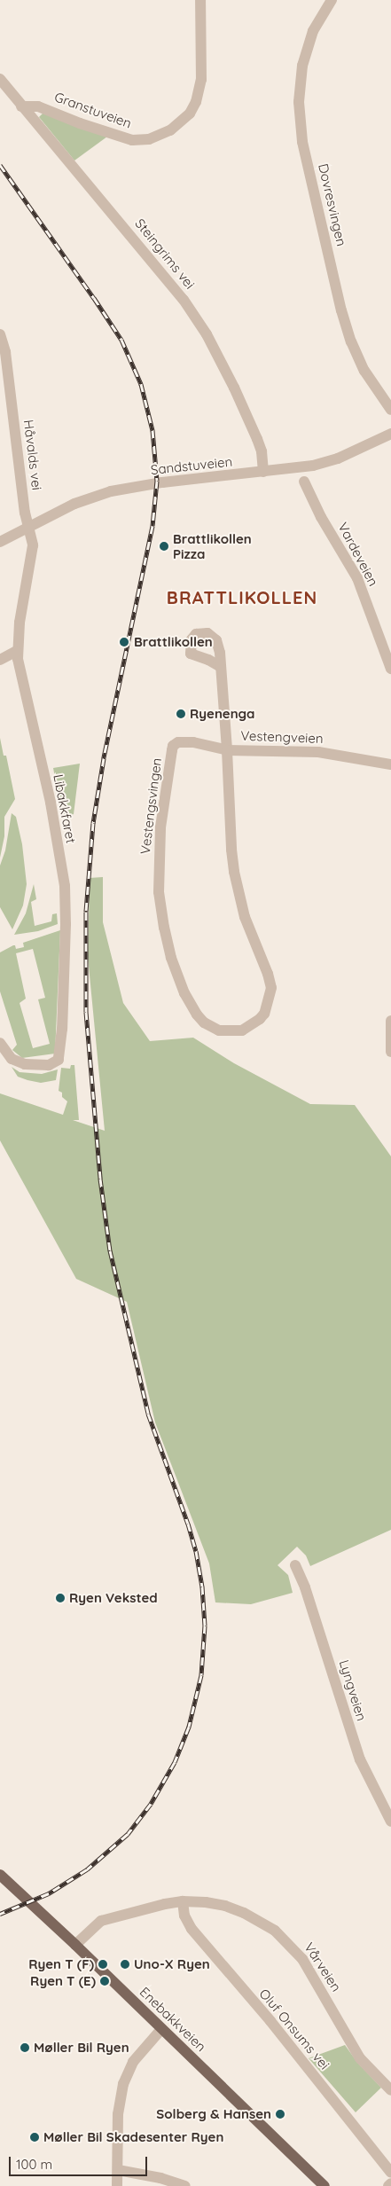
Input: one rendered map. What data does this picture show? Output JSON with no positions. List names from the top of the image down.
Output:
{
  "streets": {
    "main road": ["Enebakkveien"],
    "street": [
      "Granstuveien",
      "Dovresvingen",
      "Steingrims vei",
      "Håvalds vei",
      "Sandstuveien",
      "Vardeveien",
      "Vestengveien",
      "Vestengsvingen",
      "Libakkfaret",
      "Lyngveien",
      "Vårveien",
      "Oluf Onsums vei"
    ]
  },
  "crossings": [
    ["Granstuveien", "Steingrims vei"],
    ["Steingrims vei", "Sandstuveien"],
    ["Håvalds vei", "Sandstuveien"],
    ["Håvalds vei", "Libakkfaret"],
    ["Sandstuveien", "Libakkfaret"],
    ["Vestengveien", "Vestengsvingen"],
    ["Vårveien", "Enebakkveien"],
    ["Vårveien", "Oluf Onsums vei"]
  ],
  "districts": ["BRATTLIKOLLEN"],
  "places": [
    "Brattlikollen Pizza",
    "Brattlikollen",
    "Ryenenga",
    "Ryen Veksted",
    "Ryen T (F)",
    "Uno-X Ryen",
    "Ryen T (E)",
    "Møller Bil Ryen",
    "Solberg & Hansen",
    "Møller Bil Skadesenter Ryen"
  ],
  "scale_bar": "100 m"
}
